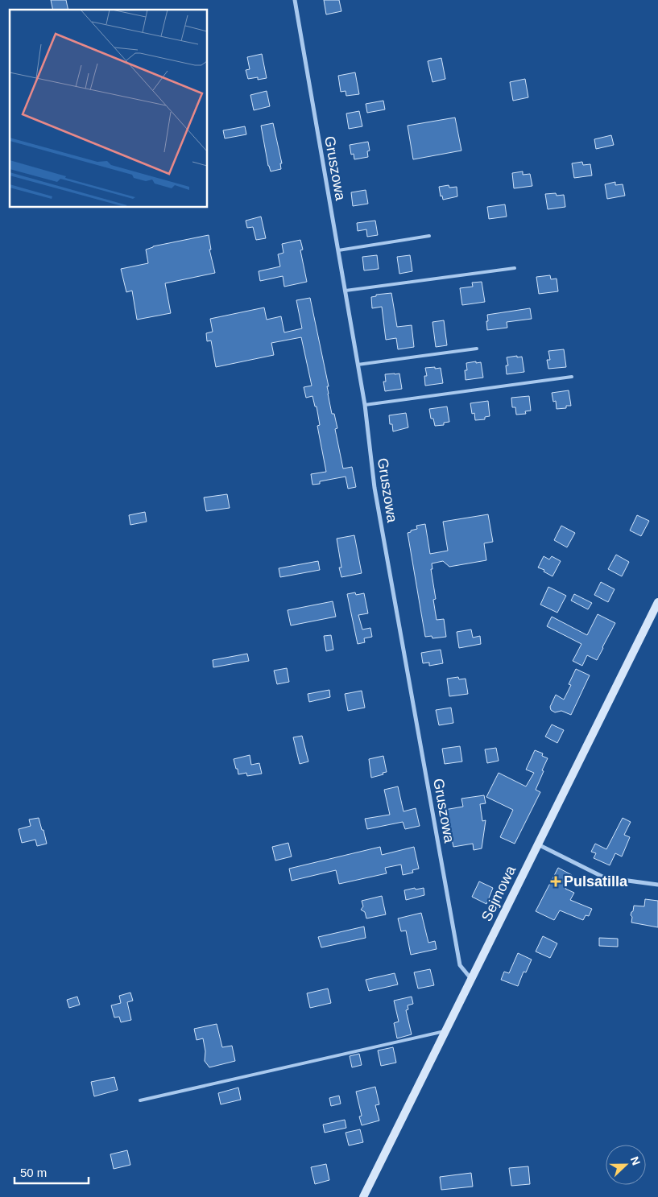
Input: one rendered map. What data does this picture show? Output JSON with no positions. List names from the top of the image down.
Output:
{
  "streets": {
    "main road": ["Sejmowa"],
    "street": ["Gruszowa"]
  },
  "crossings": [
    ["Gruszowa", "Sejmowa"]
  ],
  "places": {
    "health": ["Pulsatilla"]
  },
  "scale_bar": "50 m",
  "north": "right"
}
